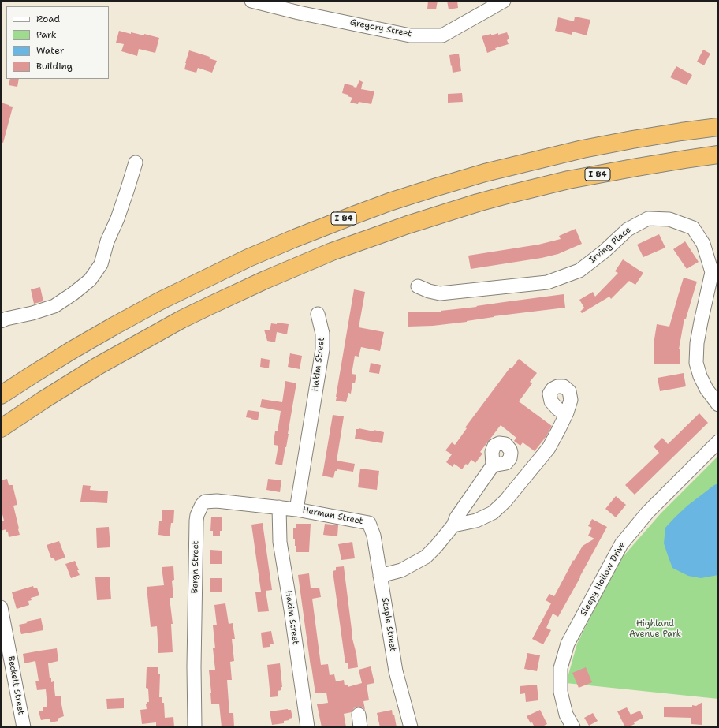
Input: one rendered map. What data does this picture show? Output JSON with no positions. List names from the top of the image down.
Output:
{
  "streets": {
    "highway": ["I 84"],
    "street": [
      "Gregory Street",
      "Irving Place",
      "Hakim Street",
      "Herman Street",
      "Bergh Street",
      "Sleepy Hollow Drive",
      "Staple Street",
      "Beckett Street"
    ]
  },
  "crossings": [
    ["Hakim Street", "Herman Street"],
    ["Hakim Street", "Bergh Street"],
    ["Herman Street", "Bergh Street"],
    ["Herman Street", "Staple Street"]
  ],
  "parks": ["Highland Avenue Park"],
  "legend": [
    "Road",
    "Park",
    "Water",
    "Building"
  ]
}
